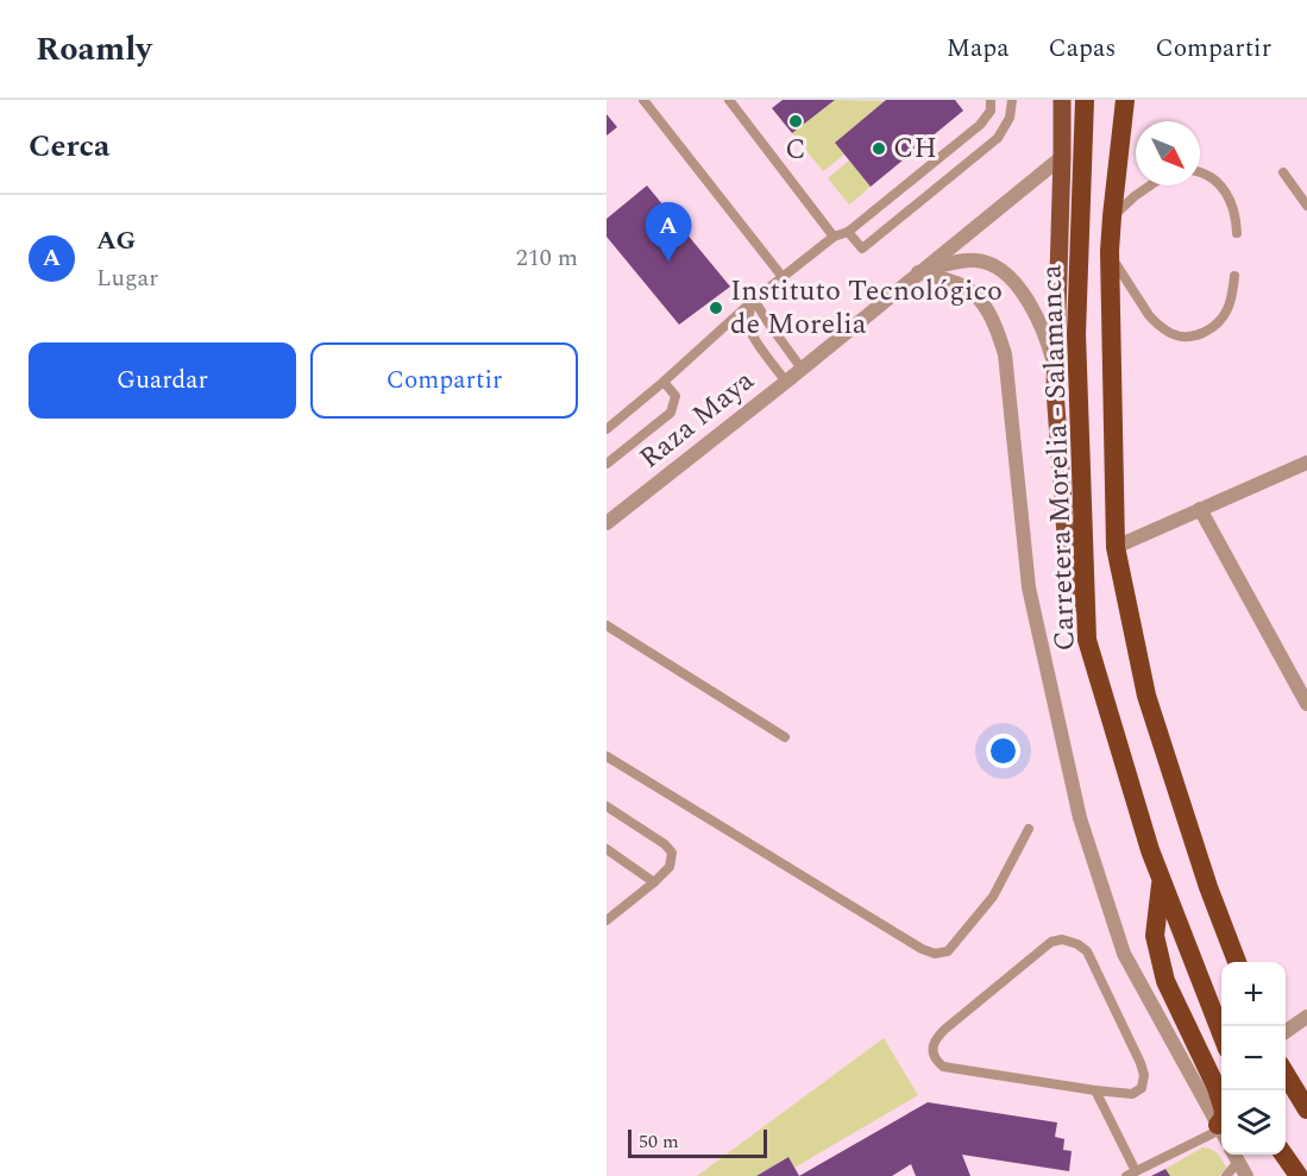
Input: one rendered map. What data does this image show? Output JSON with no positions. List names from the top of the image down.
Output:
{
  "streets": {
    "highway": ["Carretera Morelia - Salamanca"],
    "street": ["Raza Maya"]
  },
  "places": ["C", "CH", "Instituto Tecnológico de Morelia"],
  "scale_bar": "50 m",
  "north": "bottom right",
  "page": {
    "header": "Roamly",
    "nav": ["Mapa", "Capas", "Compartir"],
    "heading": "Cerca",
    "list": [
      {
        "mark": "A",
        "name": "AG",
        "note": "Lugar",
        "value": "210 m"
      }
    ],
    "pins": "A",
    "buttons": ["Guardar", "Compartir"],
    "map_buttons": ["+", "−"],
    "scale": "50 m"
  }
}
